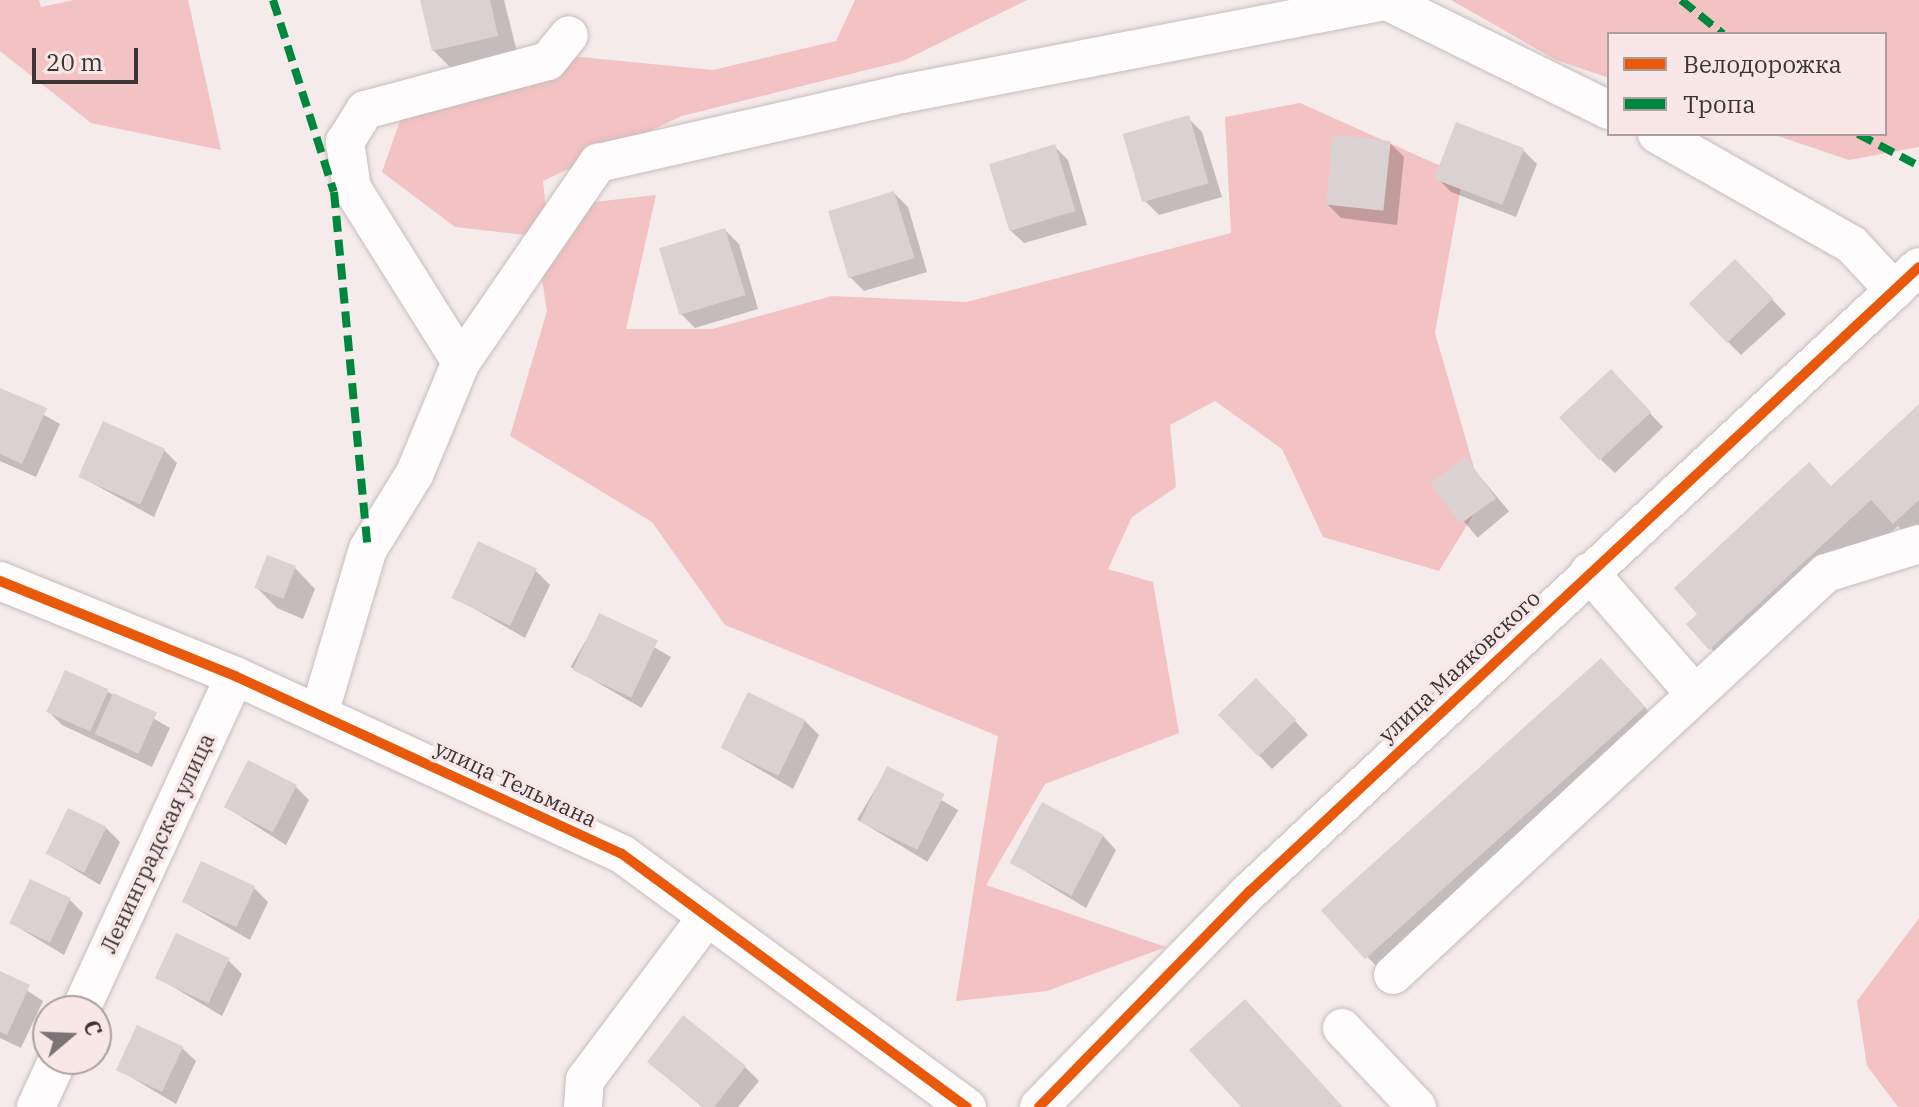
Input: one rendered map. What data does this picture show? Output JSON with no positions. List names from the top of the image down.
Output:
{
  "streets": {
    "street": ["улица Маяковского", "улица Тельмана", "Ленинградская улица"]
  },
  "crossings": [
    ["улица Тельмана", "Ленинградская улица"]
  ],
  "legend": ["Велодорожка", "Тропа"],
  "scale_bar": "20 m",
  "north": "right"
}
